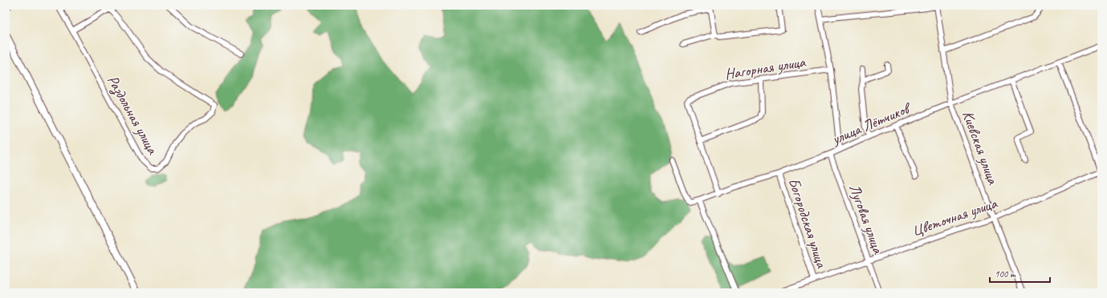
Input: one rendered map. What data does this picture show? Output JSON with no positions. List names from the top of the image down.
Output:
{
  "streets": {
    "street": [
      "Нагорная улица",
      "Раздольная улица",
      "улица Лётчиков",
      "Киевская улица",
      "Цветочная улица",
      "Луговая улица",
      "Богородская улица"
    ]
  },
  "crossings": [
    ["улица Лётчиков", "Киевская улица"],
    ["улица Лётчиков", "Луговая улица"],
    ["улица Лётчиков", "Богородская улица"],
    ["Киевская улица", "Цветочная улица"],
    ["Цветочная улица", "Луговая улица"],
    ["Цветочная улица", "Богородская улица"]
  ],
  "scale_bar": "100 m"
}
